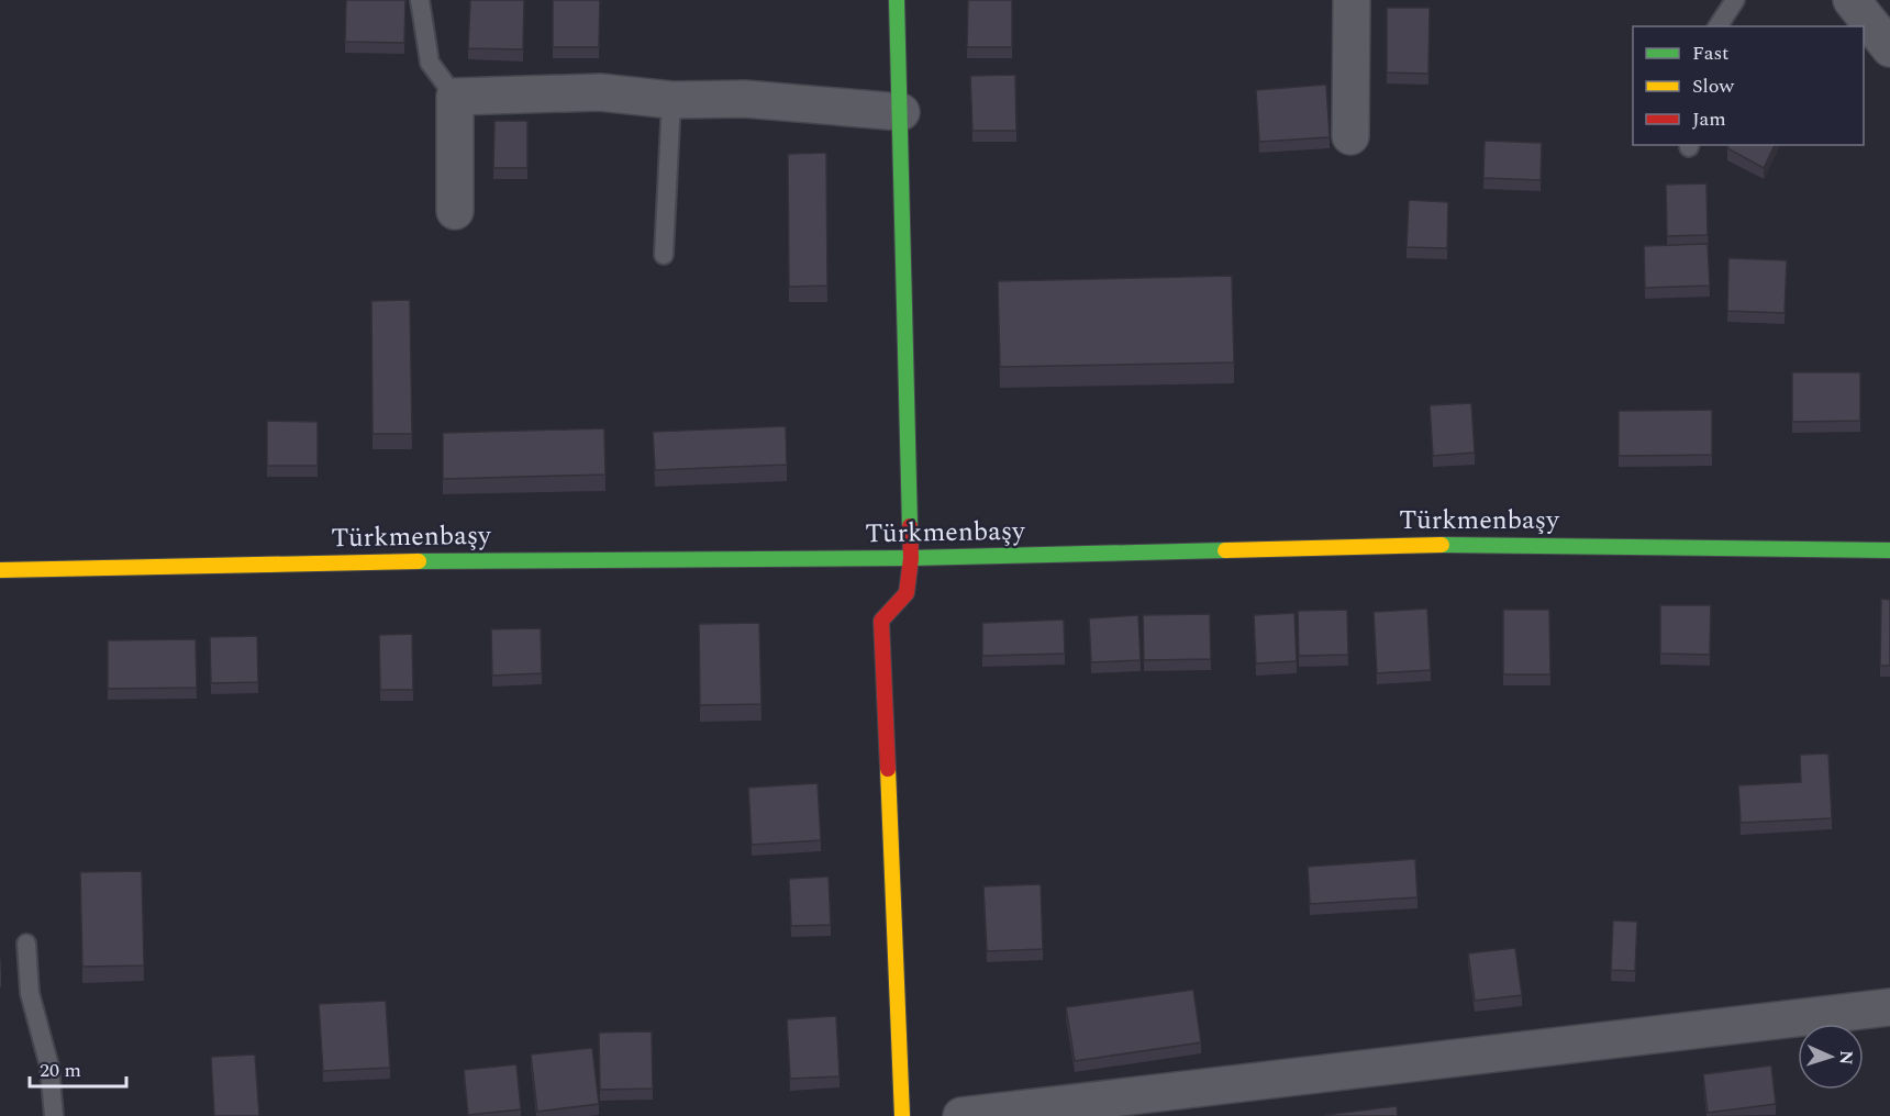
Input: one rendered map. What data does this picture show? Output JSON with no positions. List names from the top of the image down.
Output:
{
  "streets": {
    "street": ["Türkmenbaşy"]
  },
  "legend": ["Fast", "Slow", "Jam"],
  "scale_bar": "20 m",
  "north": "right"
}
